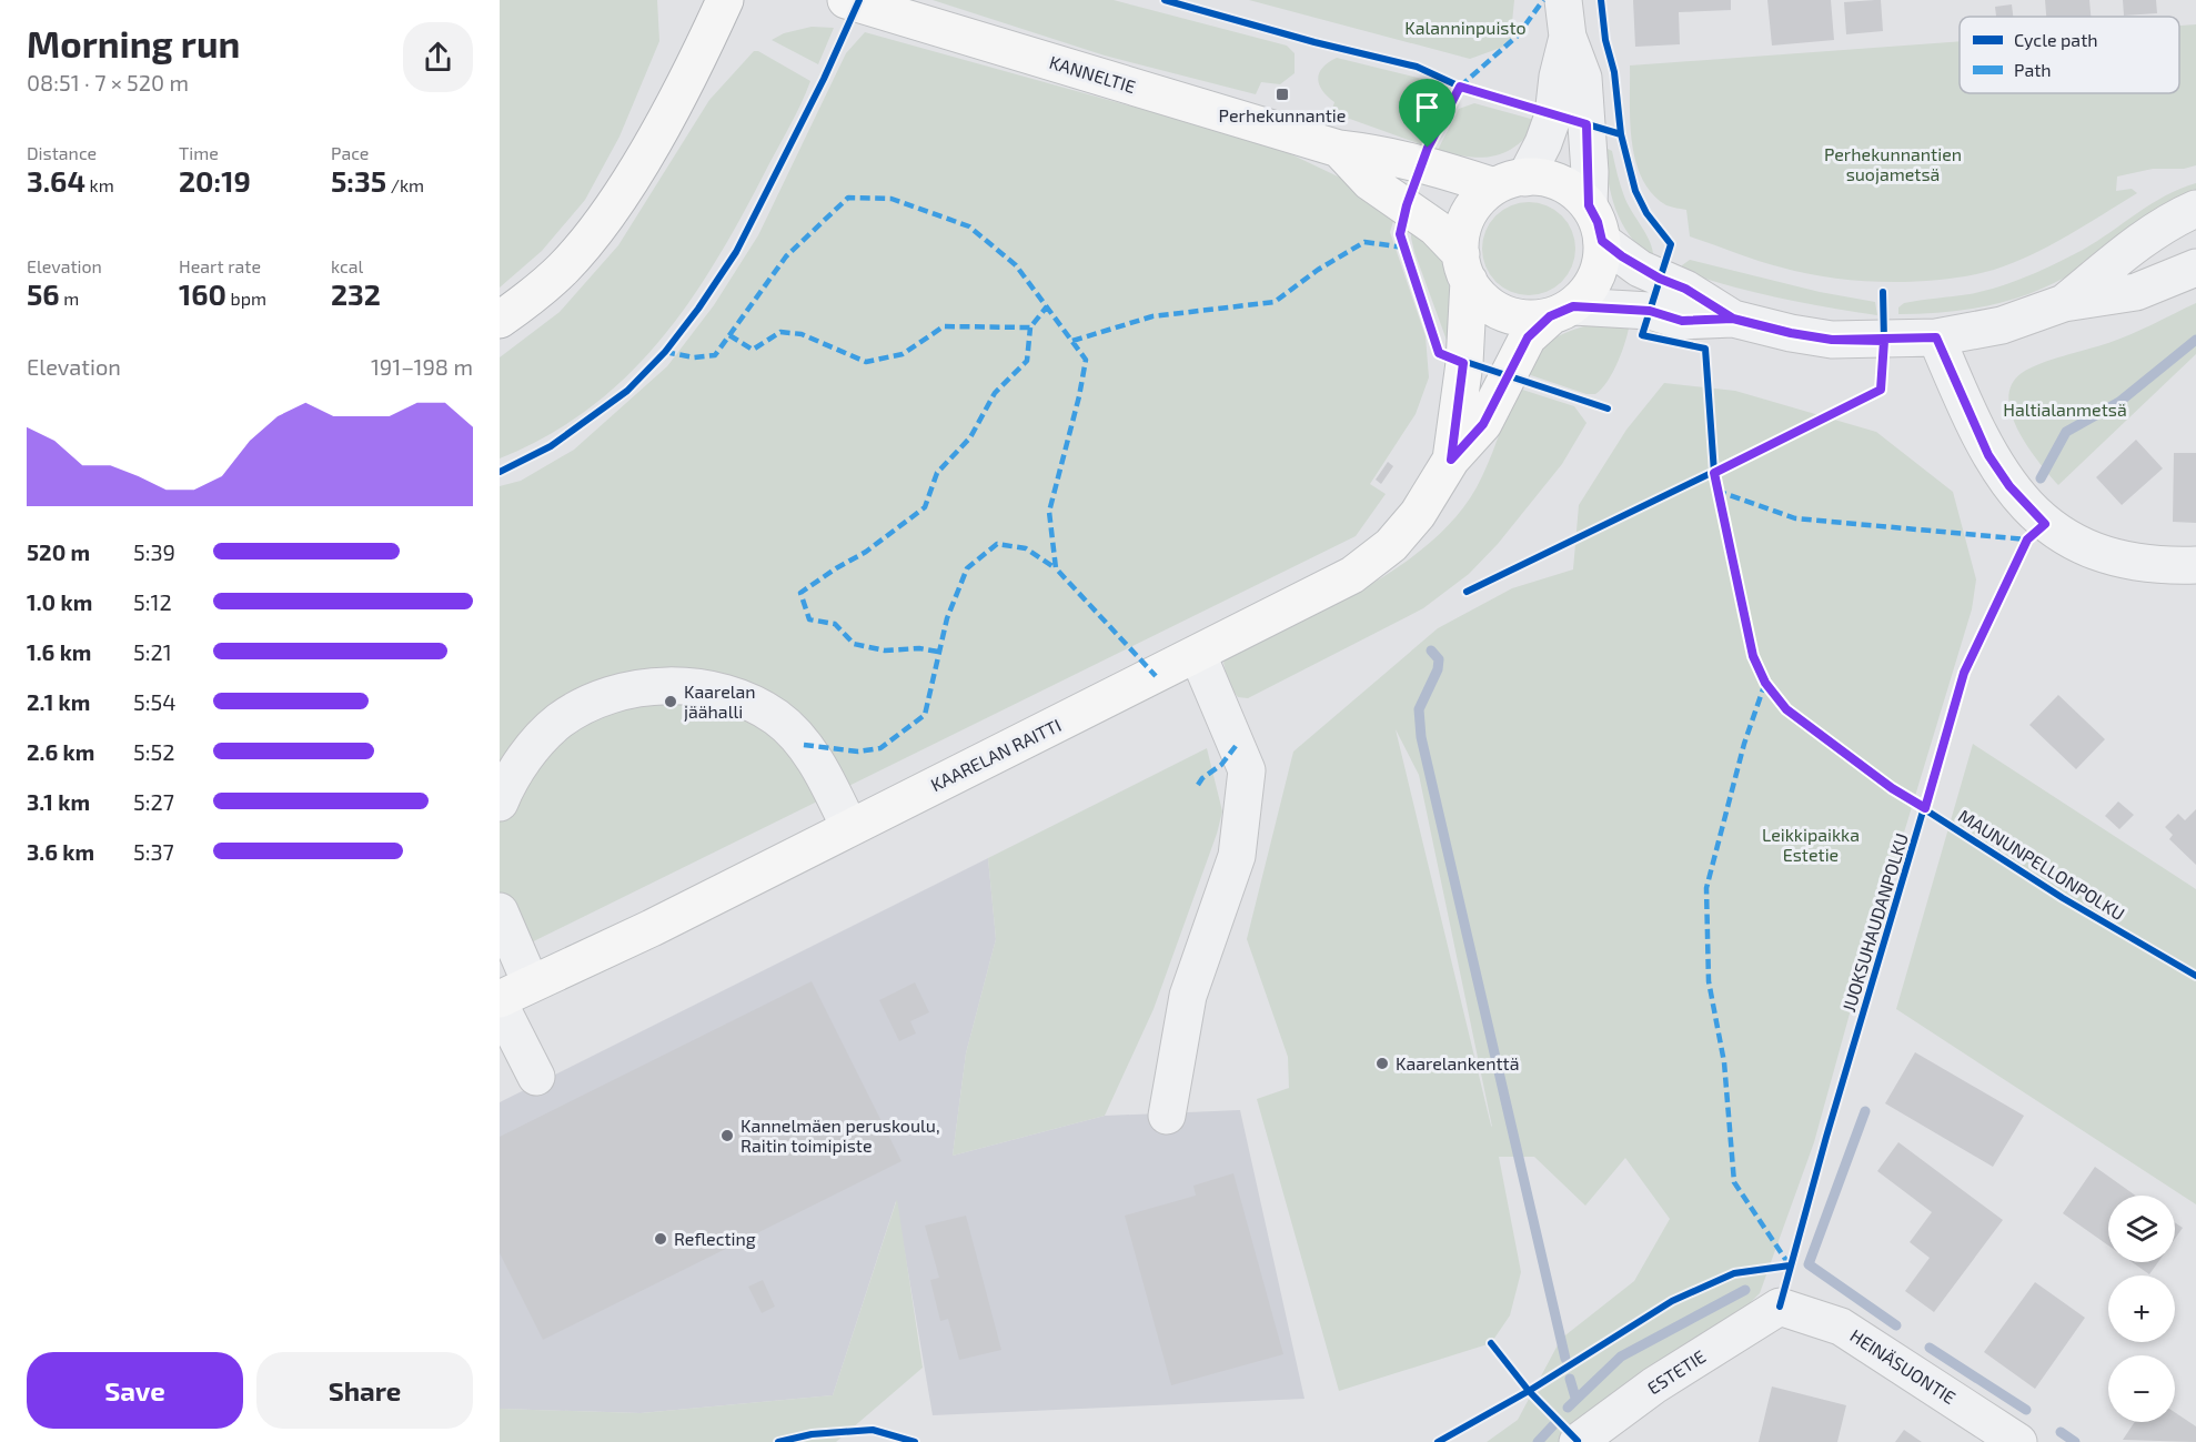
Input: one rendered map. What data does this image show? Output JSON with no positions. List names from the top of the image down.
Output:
{
  "streets": {
    "main road": ["KANNELTIE", "KAARELAN RAITTI"],
    "street": ["HEINÄSUONTIE", "ESTETIE"],
    "cycle path": ["MAUNUNPELLONPOLKU", "JUOKSUHAUDANPOLKU"]
  },
  "crossings": [
    ["KANNELTIE", "KAARELAN RAITTI"],
    ["HEINÄSUONTIE", "ESTETIE"]
  ],
  "parks": [
    "Kalanninpuisto",
    "Perhekunnantien suojametsä",
    "Haltialanmetsä",
    "Leikkipaikka Estetie"
  ],
  "places": {
    "transit": ["Perhekunnantie"],
    "other": [
      "Kaarelan jäähalli",
      "Kaarelankenttä",
      "Kannelmäen peruskoulu, Raitin toimipiste",
      "Reflecting"
    ]
  },
  "legend": ["Cycle path", "Path"],
  "page": {
    "heading": ["Morning run", "08:51 · 7 × 520 m"],
    "stats": [
      ["Distance", "3.64 km"],
      ["Time", "20:19"],
      ["Pace", "5:35 /km"],
      ["Elevation", "56 m"],
      ["Heart rate", "160 bpm"],
      ["kcal", "232"]
    ],
    "chart": ["Elevation", "191–198 m"],
    "list": [
      {
        "name": "520 m",
        "note": "5:39"
      },
      {
        "name": "1.0 km",
        "note": "5:12"
      },
      {
        "name": "1.6 km",
        "note": "5:21"
      },
      {
        "name": "2.1 km",
        "note": "5:54"
      },
      {
        "name": "2.6 km",
        "note": "5:52"
      },
      {
        "name": "3.1 km",
        "note": "5:27"
      },
      {
        "name": "3.6 km",
        "note": "5:37"
      }
    ],
    "map_buttons": ["+", "−"],
    "buttons": ["Save", "Share"]
  }
}
